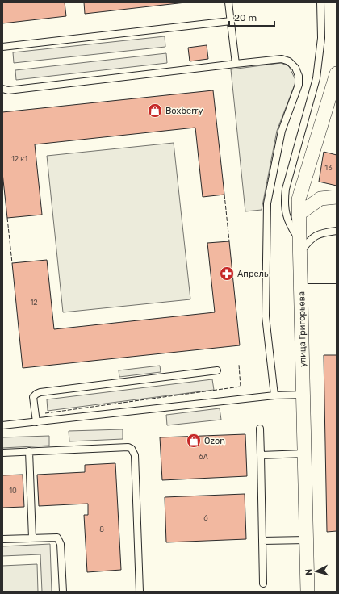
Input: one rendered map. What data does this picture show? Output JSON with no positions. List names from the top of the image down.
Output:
{
  "streets": {
    "street": ["улица Григорьева"]
  },
  "places": {
    "shop": ["Boxberry", "Ozon"],
    "pharmacy": ["Апрель"]
  },
  "house_numbers": [
    "12 к1",
    "13",
    "12",
    "6А",
    "10",
    "6",
    "8"
  ],
  "scale_bar": "20 m",
  "north": "left"
}
